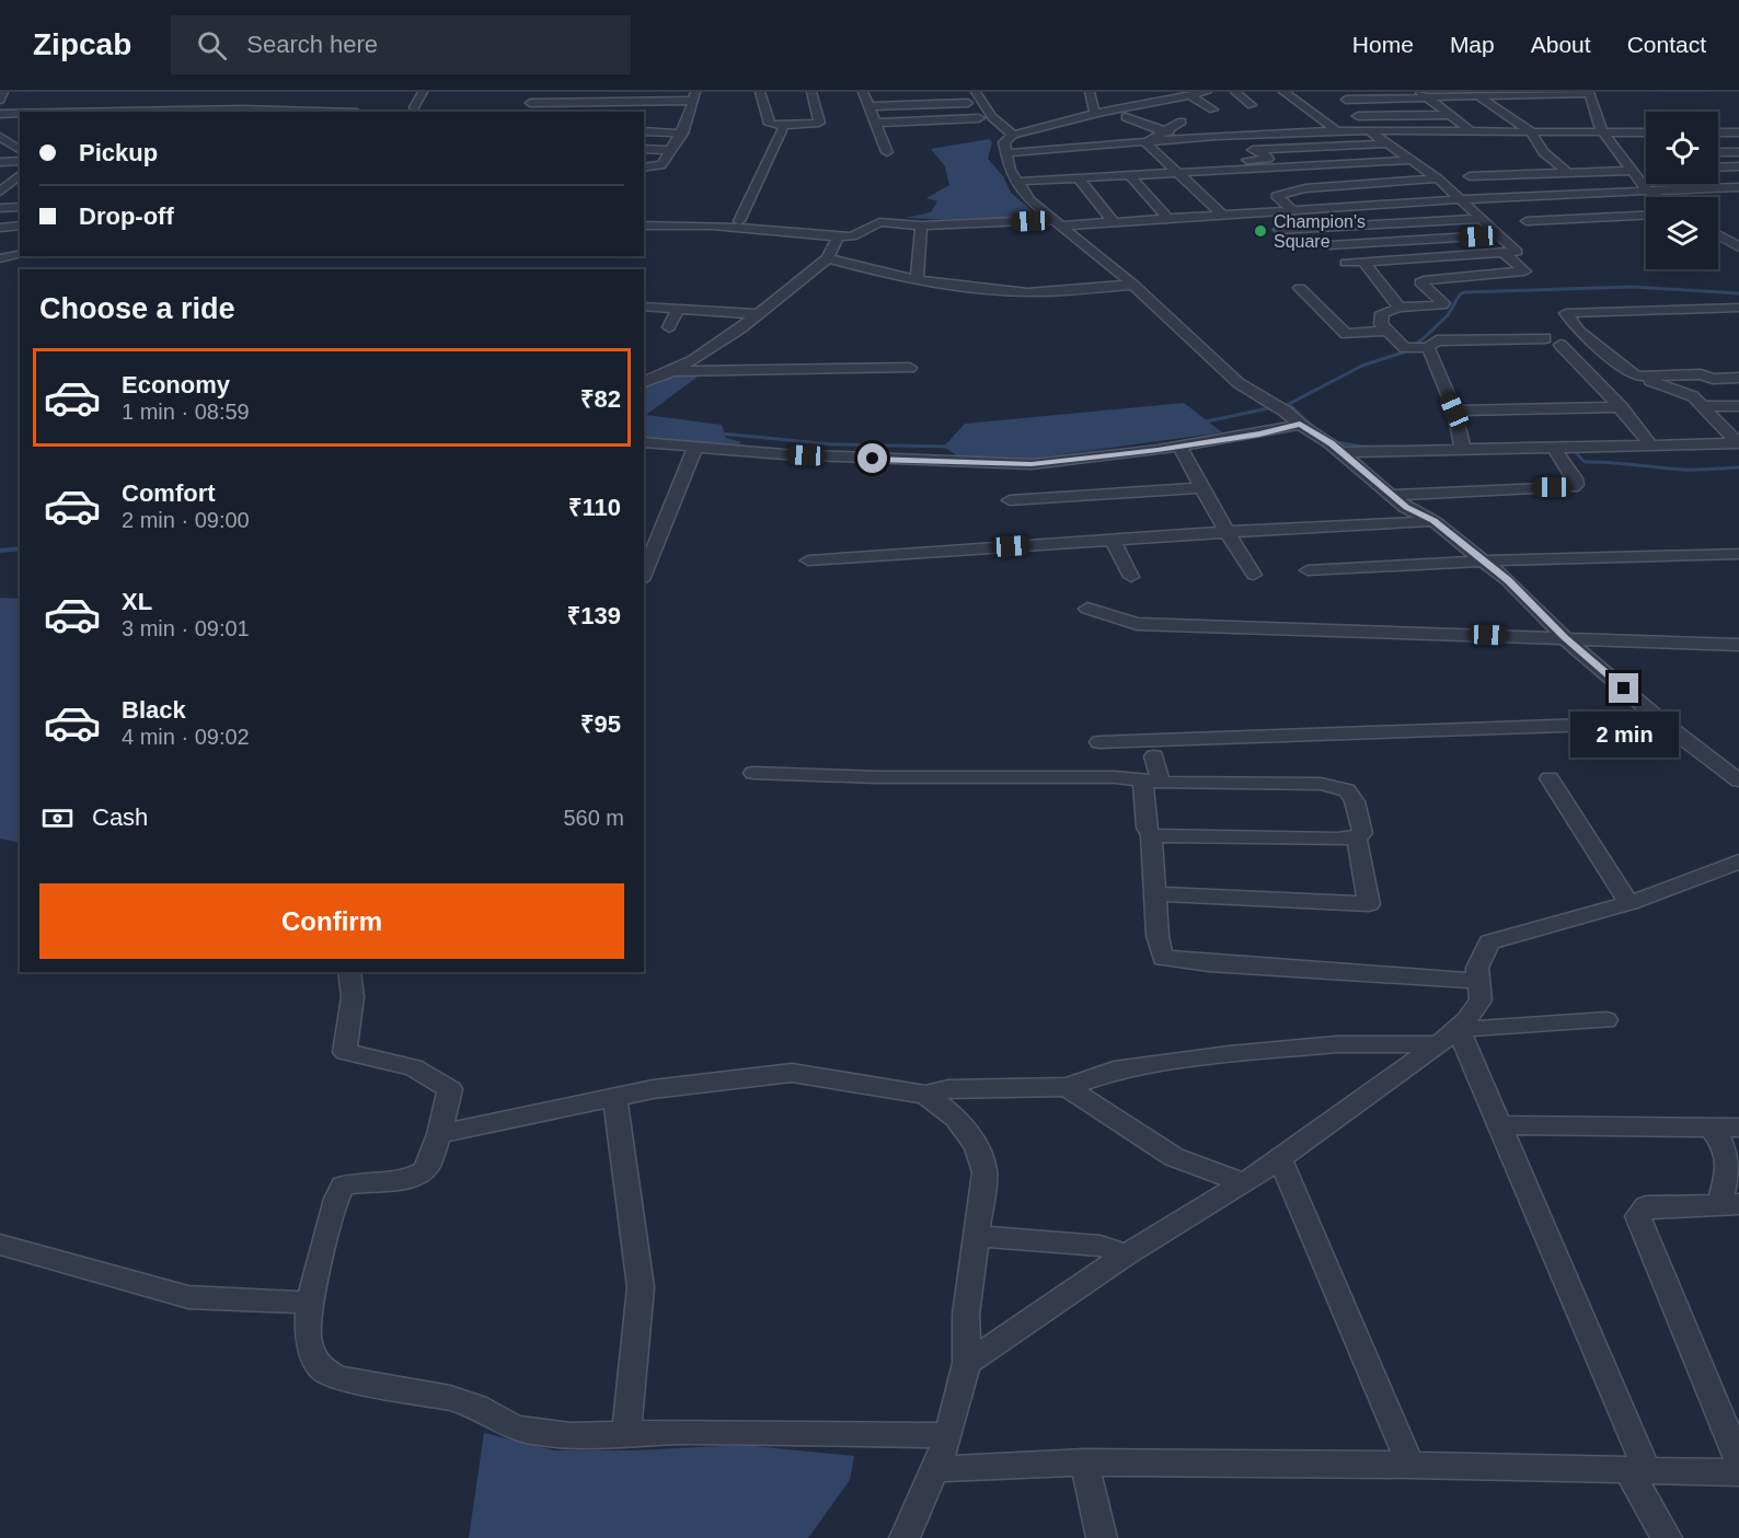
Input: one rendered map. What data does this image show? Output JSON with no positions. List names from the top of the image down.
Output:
{
  "places": ["Champion's Square"],
  "page": {
    "header": "Zipcab",
    "search": "Search here",
    "nav": [
      "Home",
      "Map",
      "About",
      "Contact"
    ],
    "banner": ["Pickup", "Drop-off"],
    "heading": "Choose a ride",
    "list": [
      {
        "name": "Economy",
        "note": "1 min · 08:59",
        "value": "₹82"
      },
      {
        "name": "Comfort",
        "note": "2 min · 09:00",
        "value": "₹110"
      },
      {
        "name": "XL",
        "note": "3 min · 09:01",
        "value": "₹139"
      },
      {
        "name": "Black",
        "note": "4 min · 09:02",
        "value": "₹95"
      }
    ],
    "bubble": "2 min",
    "pay": ["Cash", "560 m"],
    "buttons": "Confirm"
  }
}
